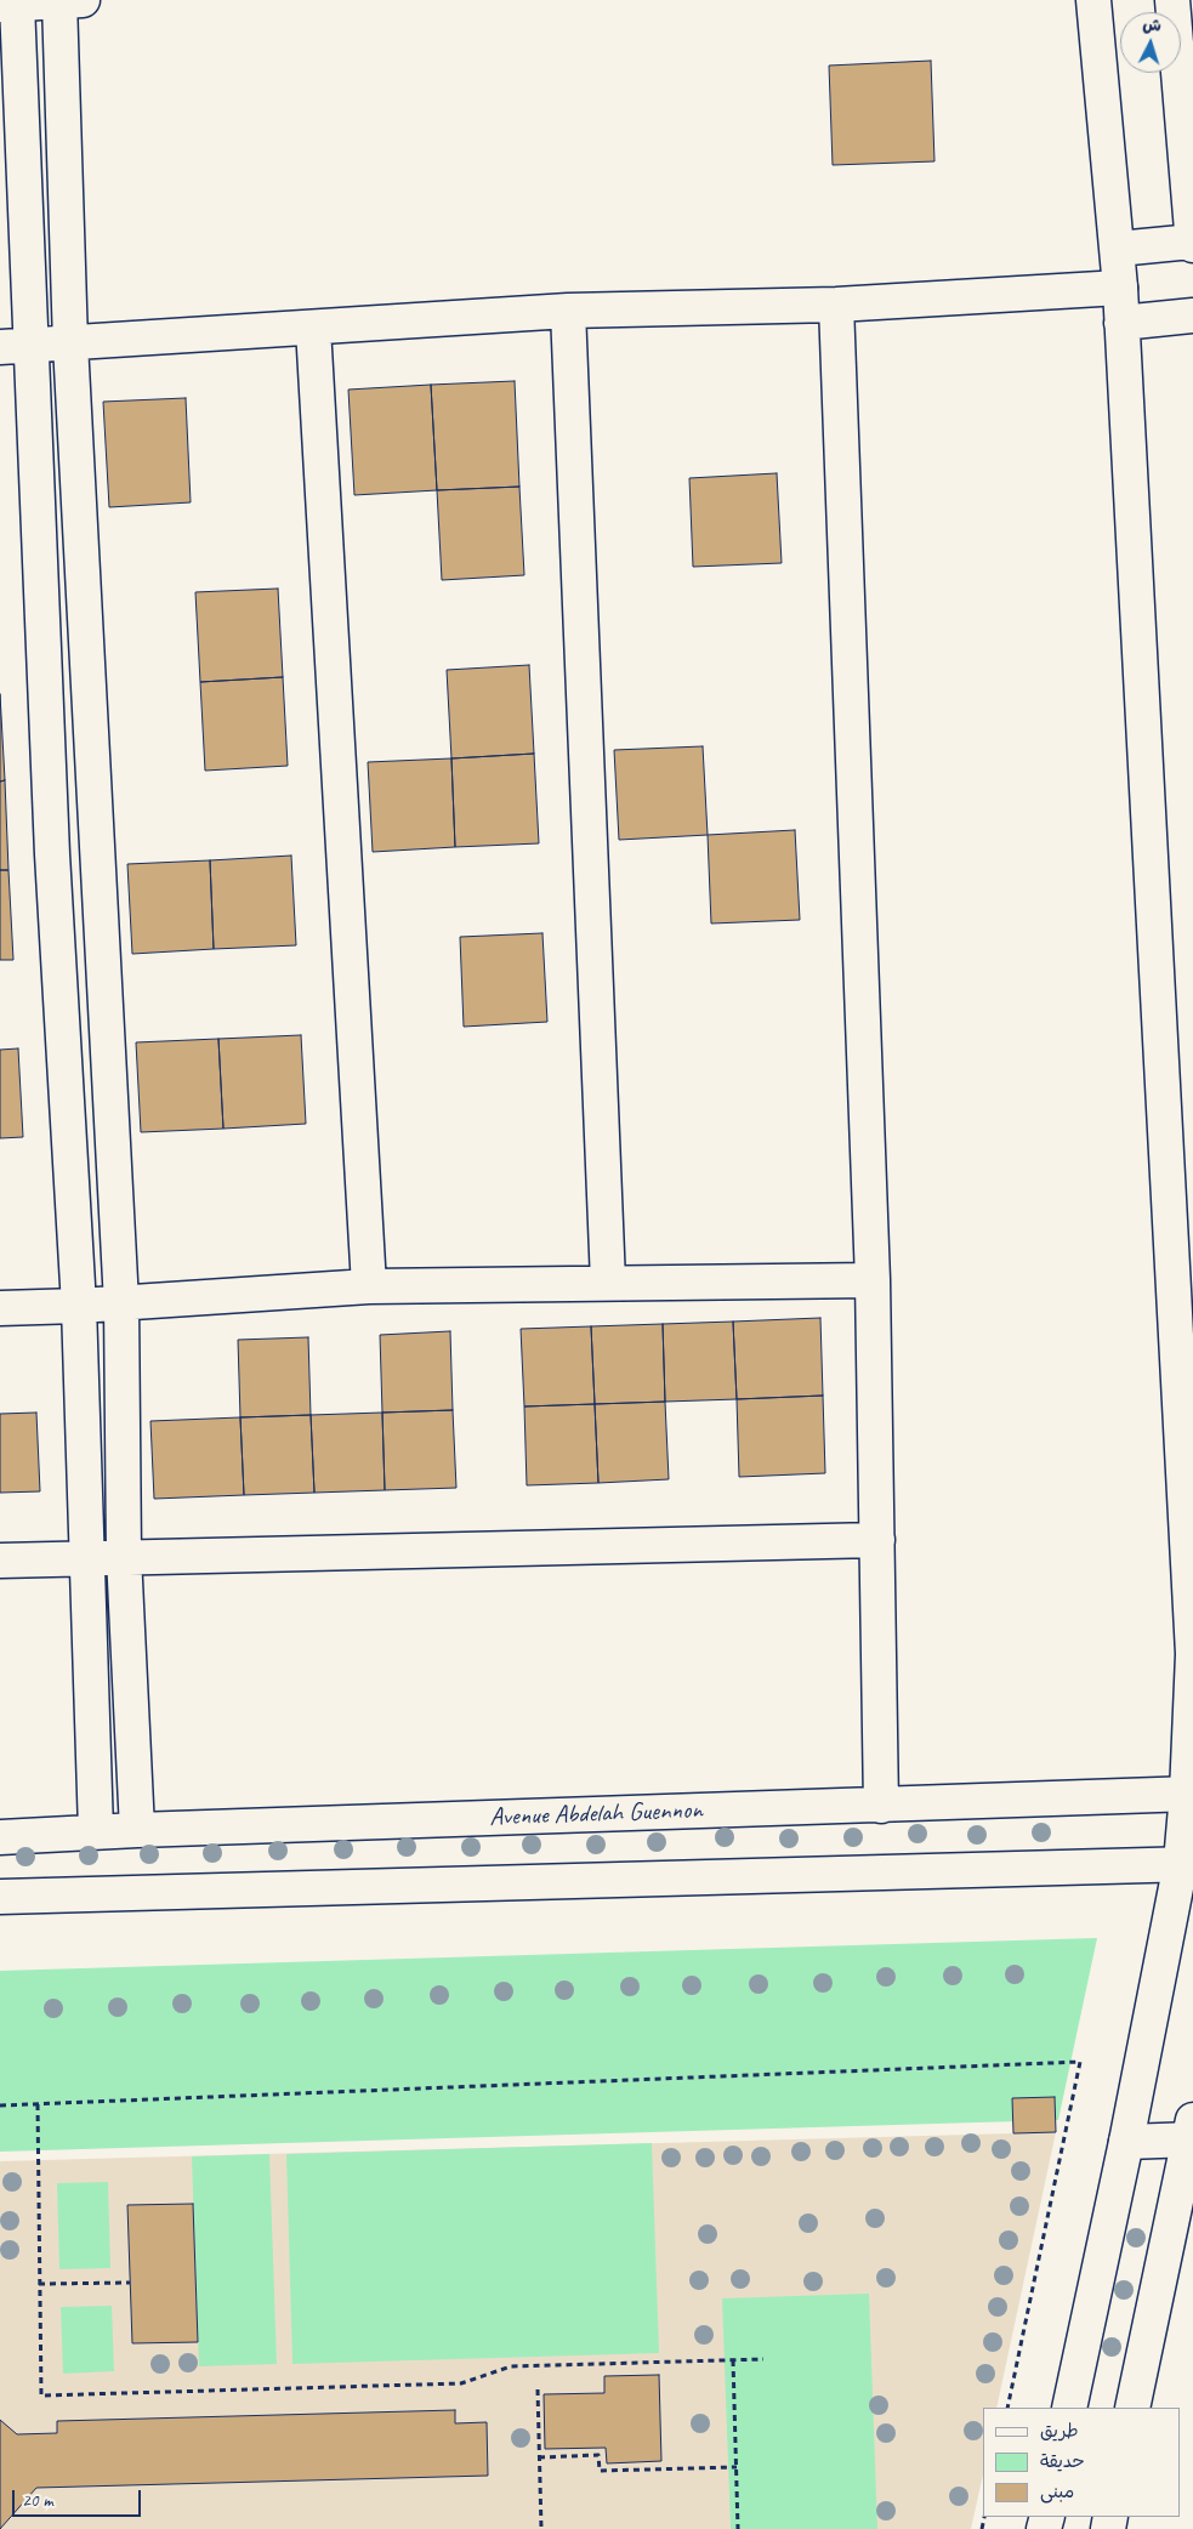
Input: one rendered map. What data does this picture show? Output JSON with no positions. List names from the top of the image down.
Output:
{
  "streets": {
    "street": ["Avenue Abdelah Guennon"]
  },
  "legend": ["طريق", "حديقة", "مبنى"],
  "scale_bar": "20 m",
  "north": "top"
}
